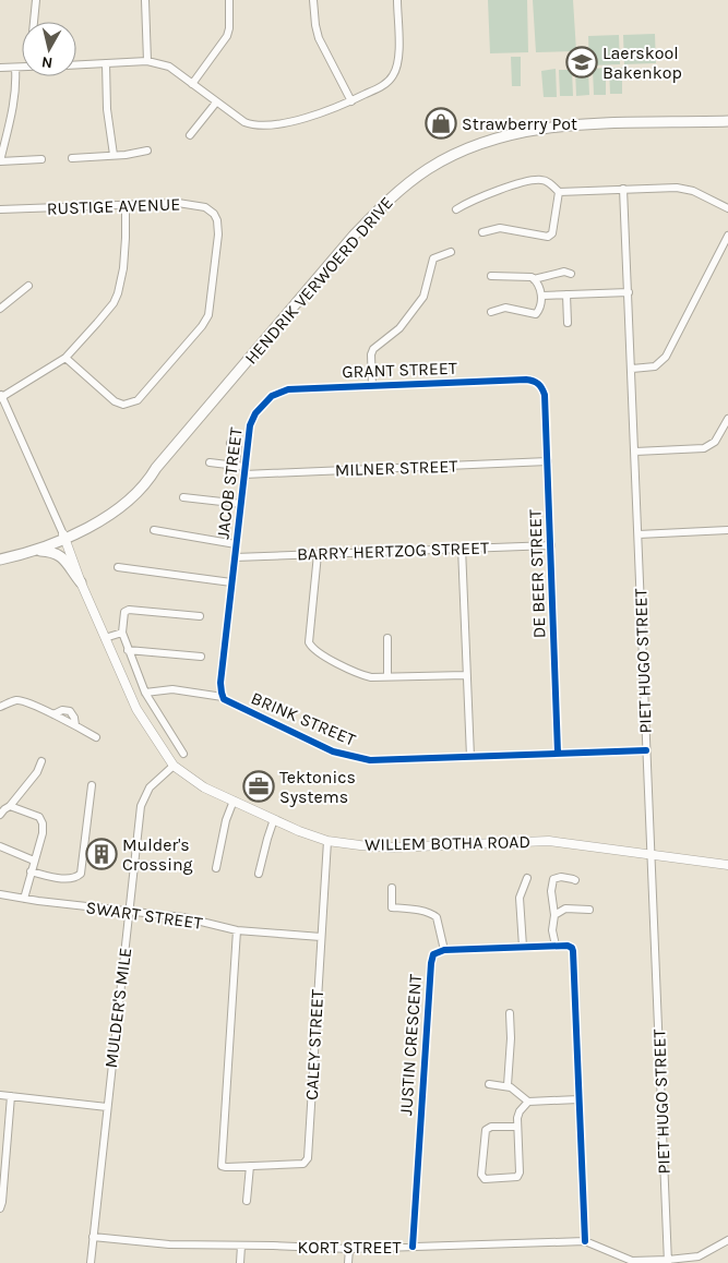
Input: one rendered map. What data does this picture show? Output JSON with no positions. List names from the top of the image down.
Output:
{
  "streets": {
    "main road": ["HENDRIK VERWOERD DRIVE"],
    "street": [
      "RUSTIGE AVENUE",
      "GRANT STREET",
      "MILNER STREET",
      "JACOB STREET",
      "BARRY HERTZOG STREET",
      "DE BEER STREET",
      "PIET HUGO STREET",
      "BRINK STREET",
      "WILLEM BOTHA ROAD",
      "SWART STREET",
      "MULDER'S MILE",
      "CALEY STREET",
      "JUSTIN CRESCENT",
      "KORT STREET"
    ]
  },
  "crossings": [
    ["HENDRIK VERWOERD DRIVE", "WILLEM BOTHA ROAD"],
    ["GRANT STREET", "JACOB STREET"],
    ["GRANT STREET", "DE BEER STREET"],
    ["MILNER STREET", "JACOB STREET"],
    ["MILNER STREET", "DE BEER STREET"],
    ["JACOB STREET", "BARRY HERTZOG STREET"],
    ["BARRY HERTZOG STREET", "DE BEER STREET"],
    ["DE BEER STREET", "BRINK STREET"],
    ["PIET HUGO STREET", "BRINK STREET"],
    ["PIET HUGO STREET", "WILLEM BOTHA ROAD"],
    ["PIET HUGO STREET", "KORT STREET"],
    ["WILLEM BOTHA ROAD", "MULDER'S MILE"],
    ["WILLEM BOTHA ROAD", "CALEY STREET"],
    ["SWART STREET", "MULDER'S MILE"],
    ["SWART STREET", "CALEY STREET"],
    ["MULDER'S MILE", "KORT STREET"],
    ["JUSTIN CRESCENT", "KORT STREET"]
  ],
  "places": {
    "school or university": ["Laerskool Bakenkop"],
    "shop": ["Strawberry Pot"],
    "office": ["Tektonics Systems"],
    "building": ["Mulder's Crossing"]
  },
  "north": "bottom"
}
